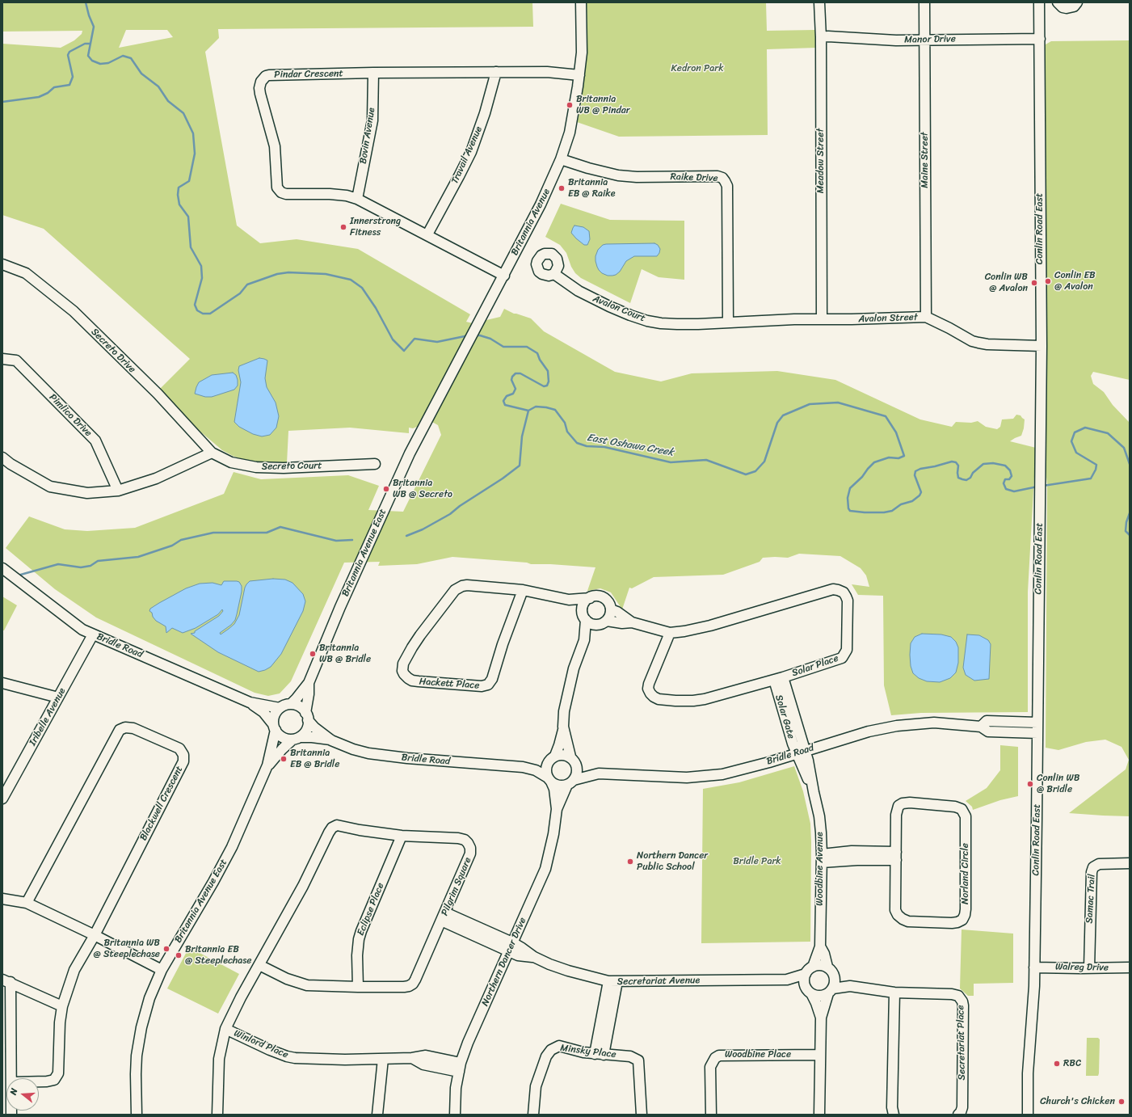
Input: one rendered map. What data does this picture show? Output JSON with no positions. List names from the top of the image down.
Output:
{
  "streets": {
    "street": [
      "Manor Drive",
      "Pindar Crescent",
      "Bovin Avenue",
      "Travail Avenue",
      "Maine Street",
      "Meadow Street",
      "Raike Drive",
      "Britannia Avenue",
      "Conlin Road East",
      "Avalon Court",
      "Avalon Street",
      "Secreto Drive",
      "Pimlico Drive",
      "Secreto Court",
      "Britannia Avenue East",
      "Bridle Road",
      "Solar Place",
      "Hackett Place",
      "Iribelle Avenue",
      "Solar Gate",
      "Blackwell Crescent",
      "Woodbine Avenue",
      "Norland Circle",
      "Pilgrim Square",
      "Samac Trail",
      "Eclipse Place",
      "Northern Dancer Drive",
      "Walreg Drive",
      "Secretariat Avenue",
      "Secretariat Place",
      "Winlord Place",
      "Minsky Place",
      "Woodbine Place"
    ]
  },
  "crossings": [
    ["Manor Drive", "Maine Street"],
    ["Manor Drive", "Meadow Street"],
    ["Manor Drive", "Conlin Road East"],
    ["Pindar Crescent", "Bovin Avenue"],
    ["Pindar Crescent", "Travail Avenue"],
    ["Pindar Crescent", "Britannia Avenue"],
    ["Maine Street", "Avalon Street"],
    ["Meadow Street", "Avalon Street"],
    ["Raike Drive", "Britannia Avenue"],
    ["Raike Drive", "Avalon Court"],
    ["Raike Drive", "Avalon Street"],
    ["Britannia Avenue", "Britannia Avenue East"],
    ["Conlin Road East", "Avalon Street"],
    ["Conlin Road East", "Bridle Road"],
    ["Conlin Road East", "Walreg Drive"],
    ["Avalon Court", "Avalon Street"],
    ["Secreto Drive", "Secreto Court"],
    ["Britannia Avenue East", "Bridle Road"],
    ["Bridle Road", "Iribelle Avenue"],
    ["Bridle Road", "Solar Gate"],
    ["Bridle Road", "Woodbine Avenue"],
    ["Bridle Road", "Northern Dancer Drive"],
    ["Solar Place", "Hackett Place"],
    ["Solar Place", "Solar Gate"],
    ["Solar Gate", "Woodbine Avenue"],
    ["Woodbine Avenue", "Secretariat Avenue"],
    ["Woodbine Avenue", "Secretariat Place"],
    ["Pilgrim Square", "Eclipse Place"],
    ["Pilgrim Square", "Secretariat Avenue"],
    ["Samac Trail", "Walreg Drive"],
    ["Northern Dancer Drive", "Secretariat Avenue"],
    ["Northern Dancer Drive", "Winlord Place"],
    ["Secretariat Avenue", "Secretariat Place"]
  ],
  "water": ["East Oshawa Creek"],
  "parks": ["Kedron Park", "Bridle Park"],
  "places": [
    "Britannia WB @ Pindar",
    "Britannia EB @ Raike",
    "Innerstrong Fitness",
    "Conlin EB @ Avalon",
    "Conlin WB @ Avalon",
    "Britannia WB @ Secreto",
    "Britannia WB @ Bridle",
    "Britannia EB @ Bridle",
    "Conlin WB @ Bridle",
    "Northern Dancer Public School",
    "Britannia WB @ Steeplechase",
    "Britannia EB @ Steeplechase",
    "RBC",
    "Church's Chicken"
  ],
  "north": "left"
}
